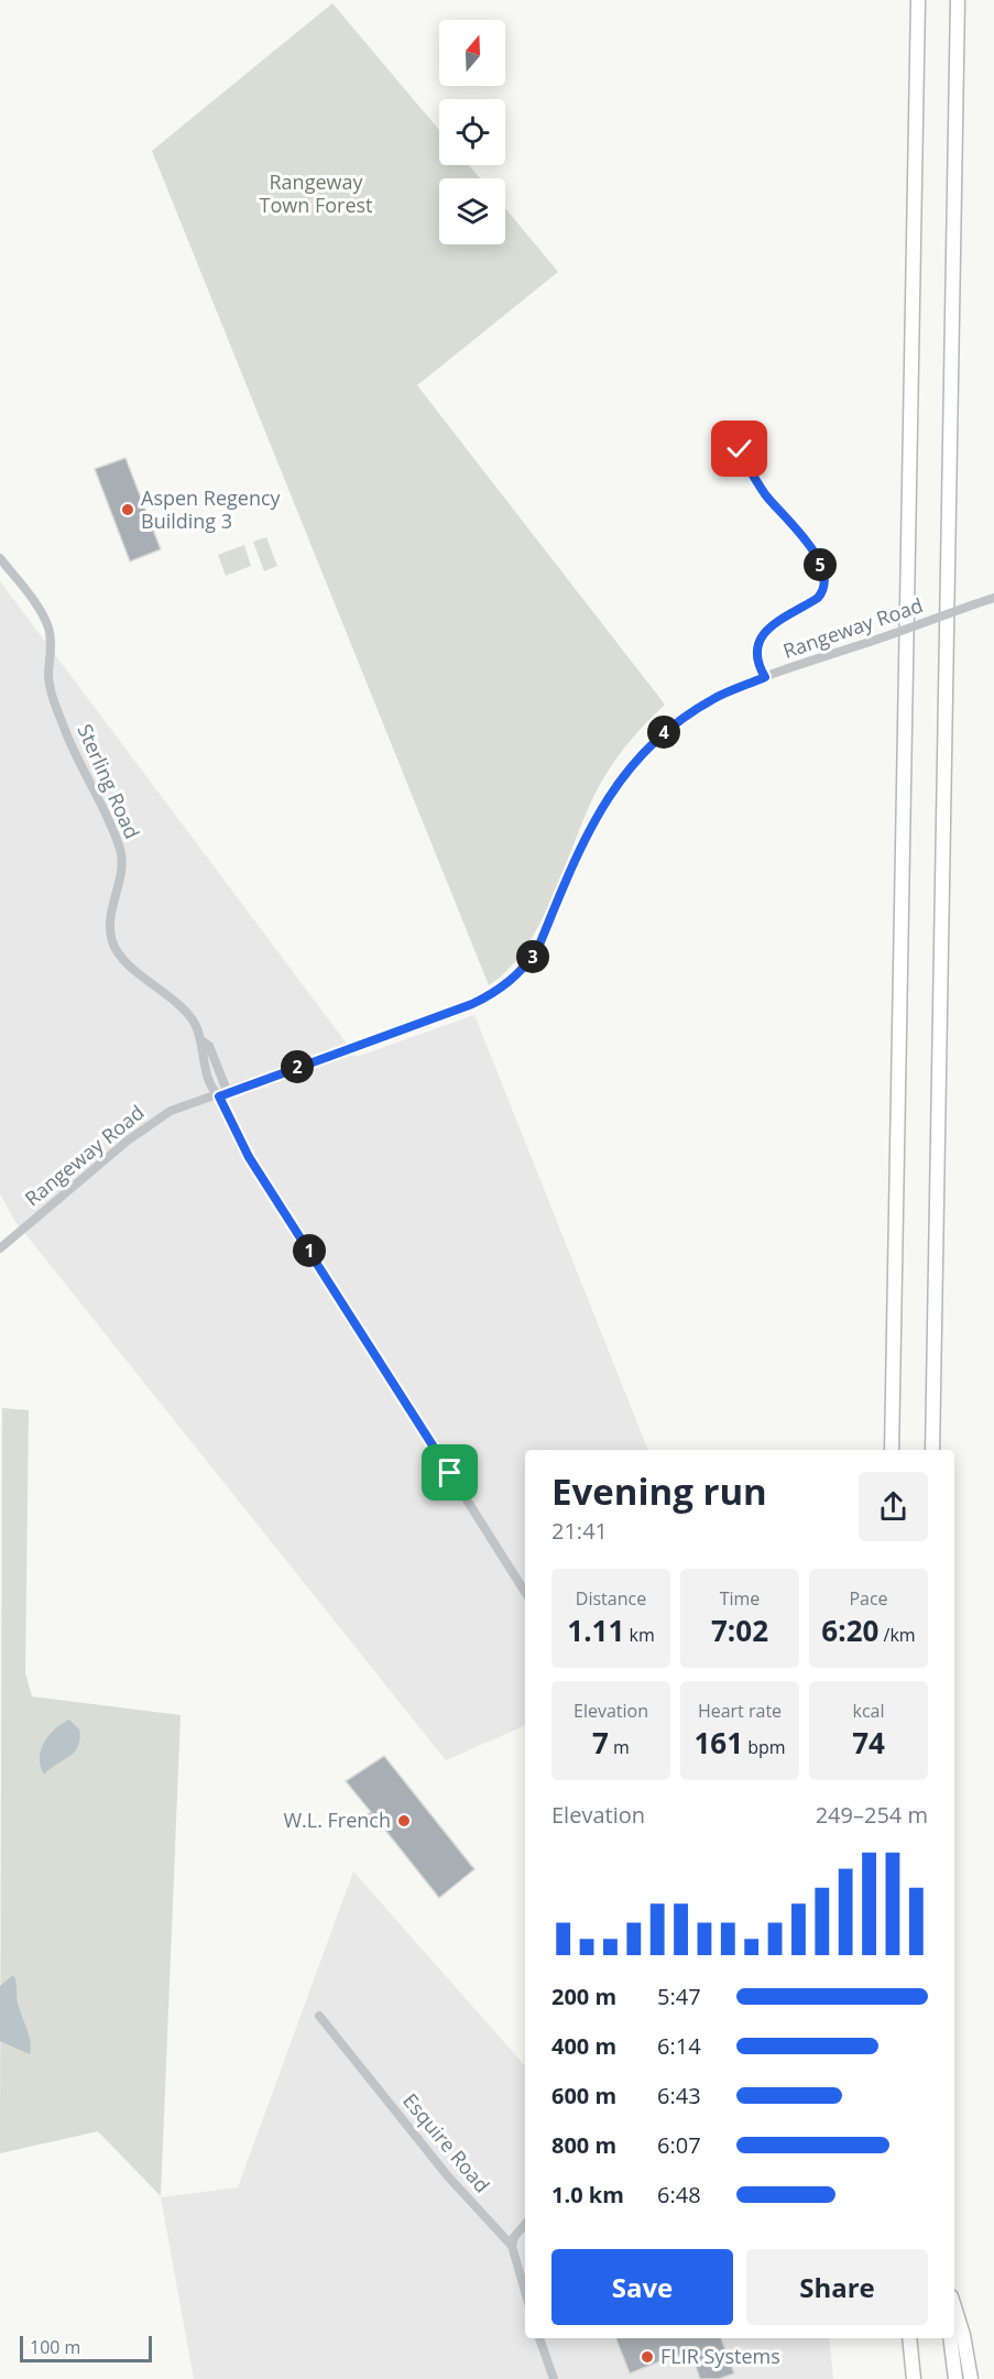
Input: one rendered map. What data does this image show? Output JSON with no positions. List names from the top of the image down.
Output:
{
  "streets": {
    "street": ["Rangeway Road", "Sterling Road", "Esquire Road"]
  },
  "crossings": [
    ["Rangeway Road", "Sterling Road"]
  ],
  "parks": ["Rangeway Town Forest"],
  "places": ["Aspen Regency Building 3", "W.L. French", "FLIR Systems"],
  "scale_bar": "100 m",
  "north": "top",
  "page": {
    "pins": [
      "5",
      "4",
      "3",
      "2",
      "1"
    ],
    "heading": ["Evening run", "21:41"],
    "stats": [
      ["Distance", "1.11 km"],
      ["Time", "7:02"],
      ["Pace", "6:20 /km"],
      ["Elevation", "7 m"],
      ["Heart rate", "161 bpm"],
      ["kcal", "74"]
    ],
    "chart": ["Elevation", "249–254 m"],
    "list": [
      {
        "name": "200 m",
        "note": "5:47"
      },
      {
        "name": "400 m",
        "note": "6:14"
      },
      {
        "name": "600 m",
        "note": "6:43"
      },
      {
        "name": "800 m",
        "note": "6:07"
      },
      {
        "name": "1.0 km",
        "note": "6:48"
      }
    ],
    "buttons": ["Save", "Share"],
    "scale": "100 m"
  }
}
